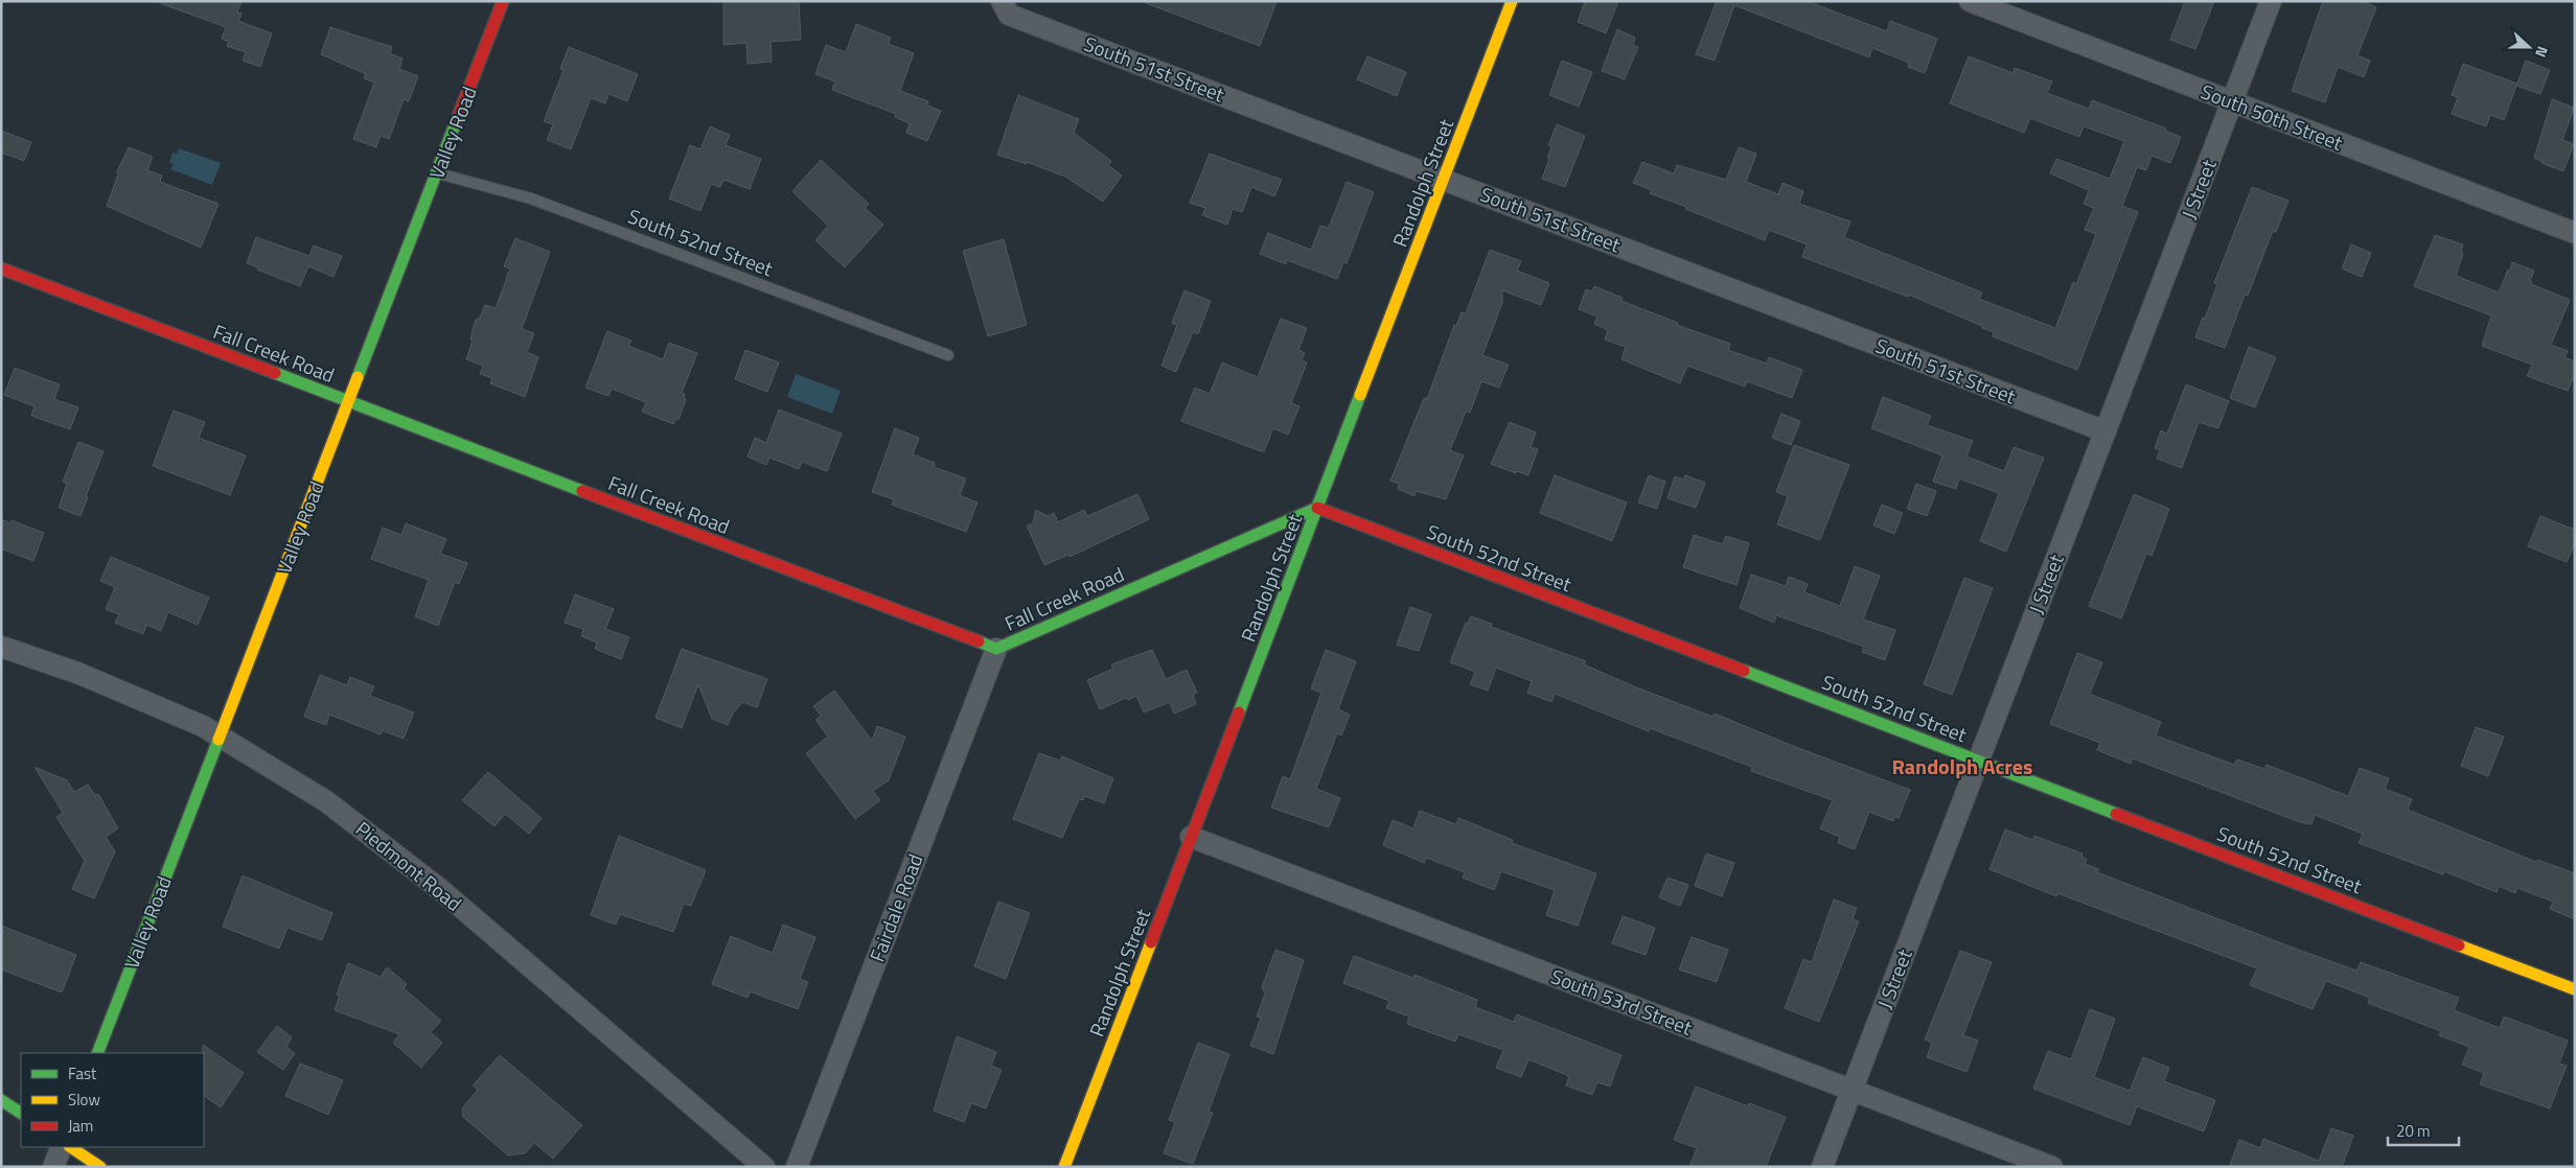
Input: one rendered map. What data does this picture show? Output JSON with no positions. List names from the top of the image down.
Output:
{
  "streets": {
    "street": [
      "South 51st Street",
      "South 50th Street",
      "Valley Road",
      "Randolph Street",
      "J Street",
      "South 52nd Street",
      "Fall Creek Road",
      "Piedmont Road",
      "Fairdale Road",
      "South 53rd Street"
    ]
  },
  "crossings": [
    ["South 51st Street", "Randolph Street"],
    ["South 51st Street", "J Street"],
    ["South 50th Street", "J Street"],
    ["Valley Road", "South 52nd Street"],
    ["Valley Road", "Fall Creek Road"],
    ["Valley Road", "Piedmont Road"],
    ["Randolph Street", "South 52nd Street"],
    ["Randolph Street", "Fall Creek Road"],
    ["Randolph Street", "South 53rd Street"],
    ["J Street", "South 52nd Street"],
    ["J Street", "South 53rd Street"],
    ["South 52nd Street", "Fall Creek Road"],
    ["Fall Creek Road", "Fairdale Road"]
  ],
  "districts": ["Randolph Acres"],
  "legend": ["Fast", "Slow", "Jam"],
  "scale_bar": "20 m",
  "north": "right"
}
